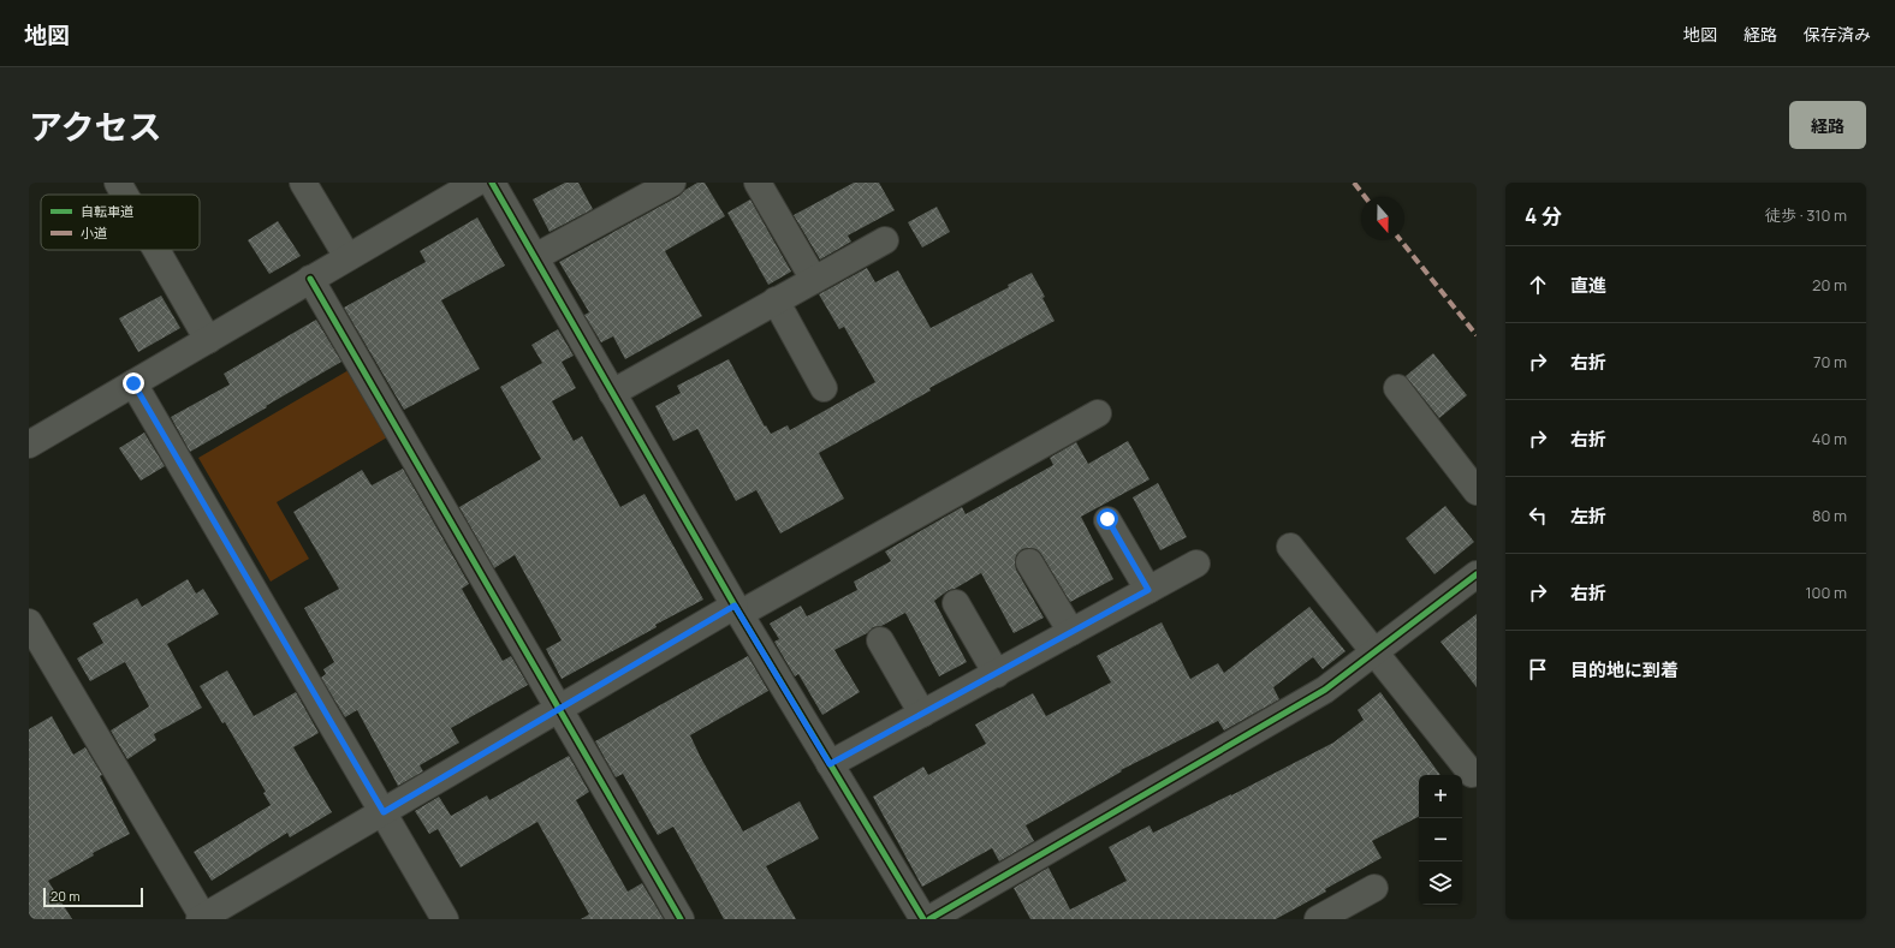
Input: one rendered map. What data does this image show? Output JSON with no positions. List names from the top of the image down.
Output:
{
  "legend": ["自転車道", "小道"],
  "scale_bar": "20 m",
  "north": "bottom",
  "page": {
    "header": "地図",
    "nav": ["地図", "経路", "保存済み"],
    "title": "アクセス",
    "buttons": "経路",
    "heading": ["4 分", "徒歩 · 310 m"],
    "list": [
      ["直進", "20 m"],
      ["右折", "70 m"],
      ["右折", "40 m"],
      ["左折", "80 m"],
      ["右折", "100 m"],
      "目的地に到着"
    ],
    "map_buttons": ["+", "−"],
    "scale": "20 m"
  }
}
